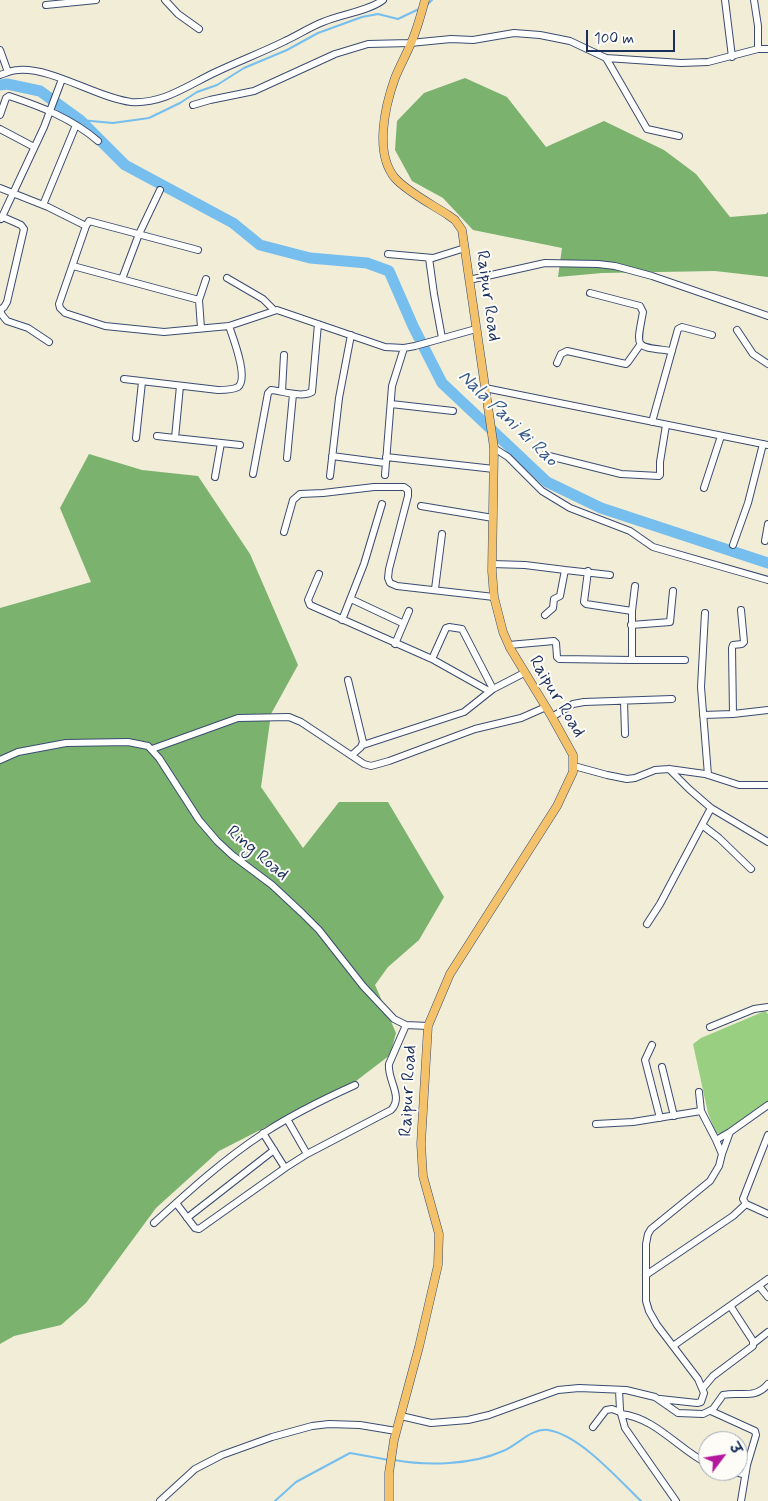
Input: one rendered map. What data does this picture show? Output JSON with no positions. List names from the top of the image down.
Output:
{
  "streets": {
    "main road": ["Raipur Road"],
    "street": ["Ring Road"]
  },
  "water": ["Nala Pani ki Rao"],
  "scale_bar": "100 m",
  "north": "top right"
}
